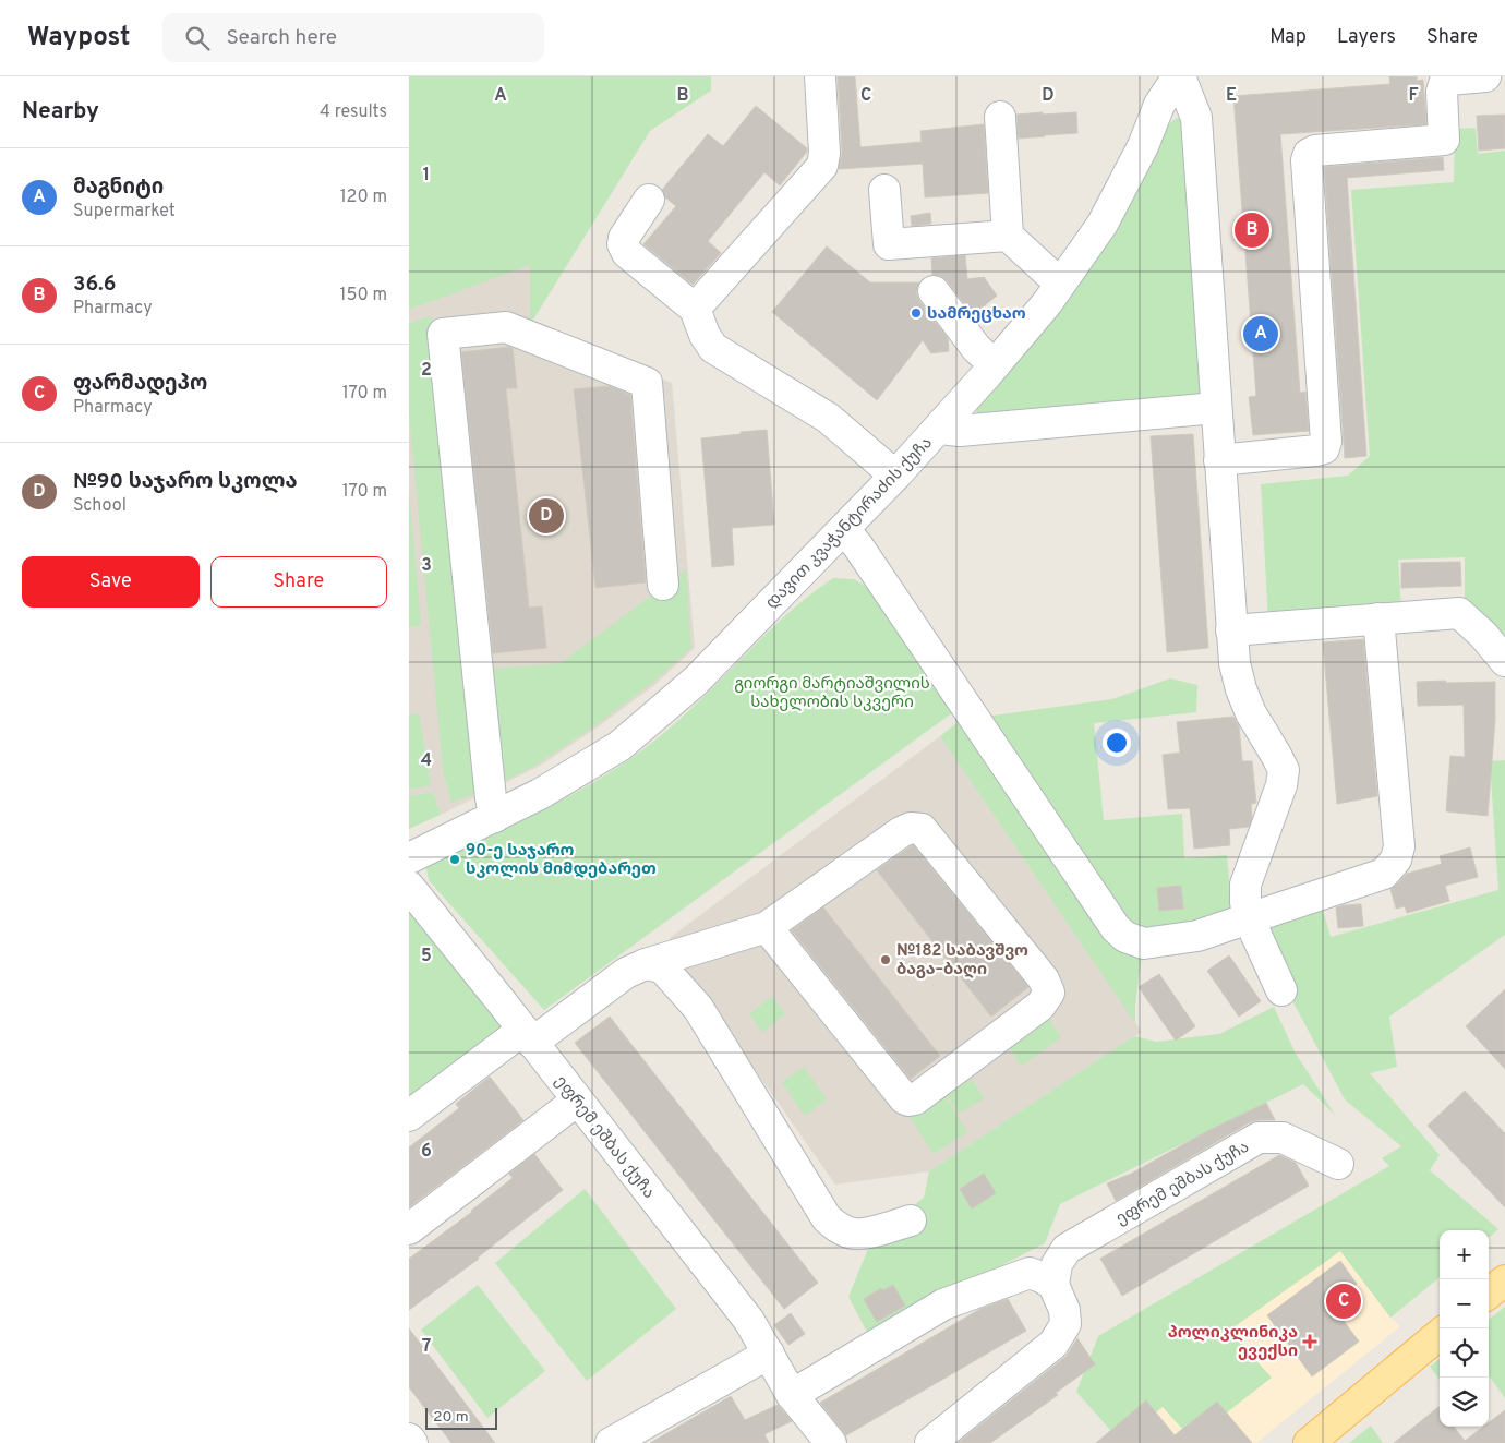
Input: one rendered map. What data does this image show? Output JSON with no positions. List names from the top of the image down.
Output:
{
  "streets": {
    "street": ["დავით კვაჭანტირაძის ქუჩა", "ეფრემ ეშბას ქუჩა"]
  },
  "parks": ["გიორგი მარტიაშვილის სახელობის სკვერი"],
  "places": {
    "other": ["სამრეცხაო", "90-ე საჯარო სკოლის მიმდებარეთ", "№182 საბავშვო ბაგა–ბაღი"],
    "health": ["პოლიკლინიკა ევექსი"]
  },
  "scale_bar": "20 m",
  "page": {
    "header": "Waypost",
    "search": "Search here",
    "nav": ["Map", "Layers", "Share"],
    "heading": ["Nearby", "4 results"],
    "list": [
      {
        "mark": "A",
        "name": "მაგნიტი",
        "note": "Supermarket",
        "value": "120 m"
      },
      {
        "mark": "B",
        "name": "36.6",
        "note": "Pharmacy",
        "value": "150 m"
      },
      {
        "mark": "C",
        "name": "ფარმადეპო",
        "note": "Pharmacy",
        "value": "170 m"
      },
      {
        "mark": "D",
        "name": "№90 საჯარო სკოლა",
        "note": "School",
        "value": "170 m"
      }
    ],
    "pins": [
      "B",
      "A",
      "D",
      "C"
    ],
    "buttons": ["Save", "Share"],
    "map_buttons": ["+", "−"],
    "scale": "20 m"
  },
  "grid": {
    "columns": [
      "A",
      "B",
      "C",
      "D",
      "E",
      "F"
    ],
    "rows": [
      "1",
      "2",
      "3",
      "4",
      "5",
      "6",
      "7"
    ]
  }
}
